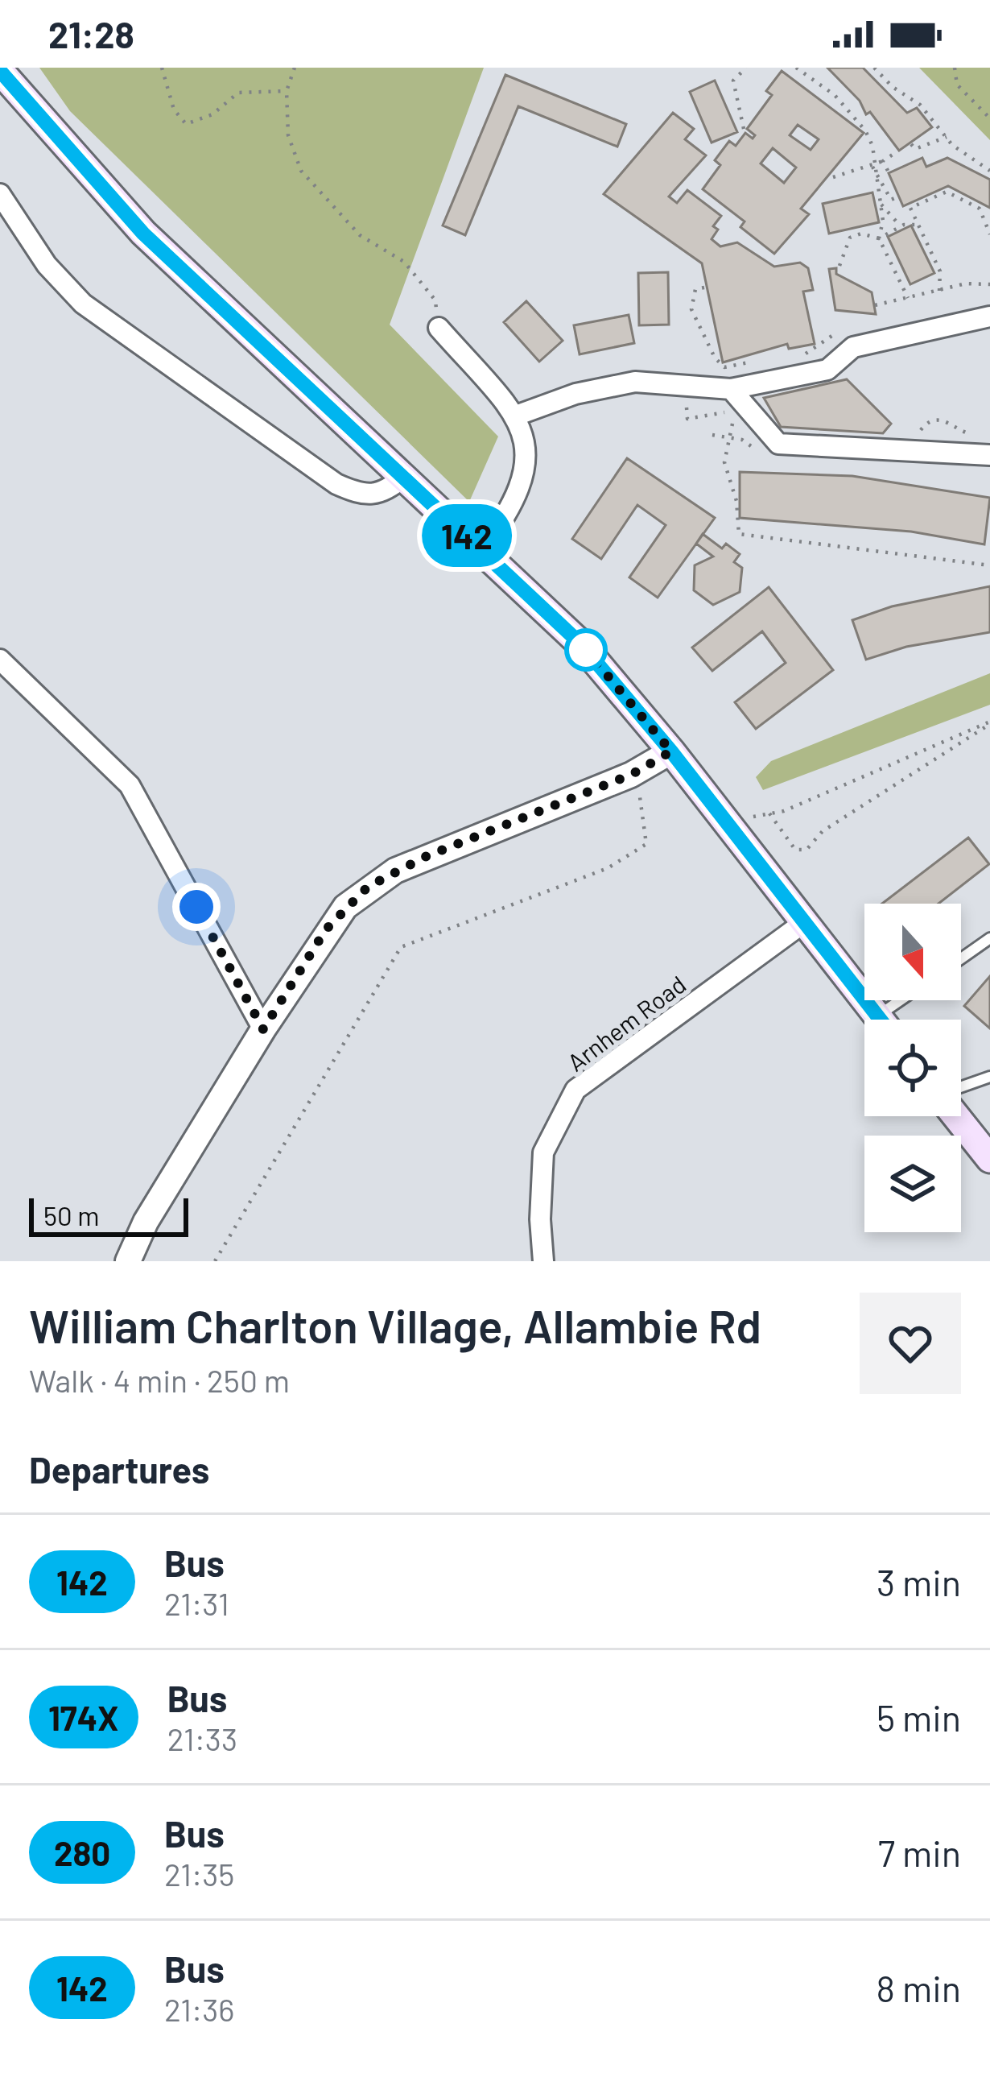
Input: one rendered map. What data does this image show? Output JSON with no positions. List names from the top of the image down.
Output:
{
  "streets": {
    "street": ["Arnhem Road"]
  },
  "lines": ["bus line 142"],
  "scale_bar": "50 m",
  "north": "bottom",
  "page": {
    "status": "21:28",
    "on_map": "142",
    "scale": "50 m",
    "heading": [
      ["William Charlton Village, Allambie Rd", "Walk · 4 min · 250 m"],
      "Departures"
    ],
    "list": [
      {
        "mark": "142",
        "name": "Bus",
        "note": "21:31",
        "value": "3 min"
      },
      {
        "mark": "174X",
        "name": "Bus",
        "note": "21:33",
        "value": "5 min"
      },
      {
        "mark": "280",
        "name": "Bus",
        "note": "21:35",
        "value": "7 min"
      },
      {
        "mark": "142",
        "name": "Bus",
        "note": "21:36",
        "value": "8 min"
      }
    ]
  }
}
